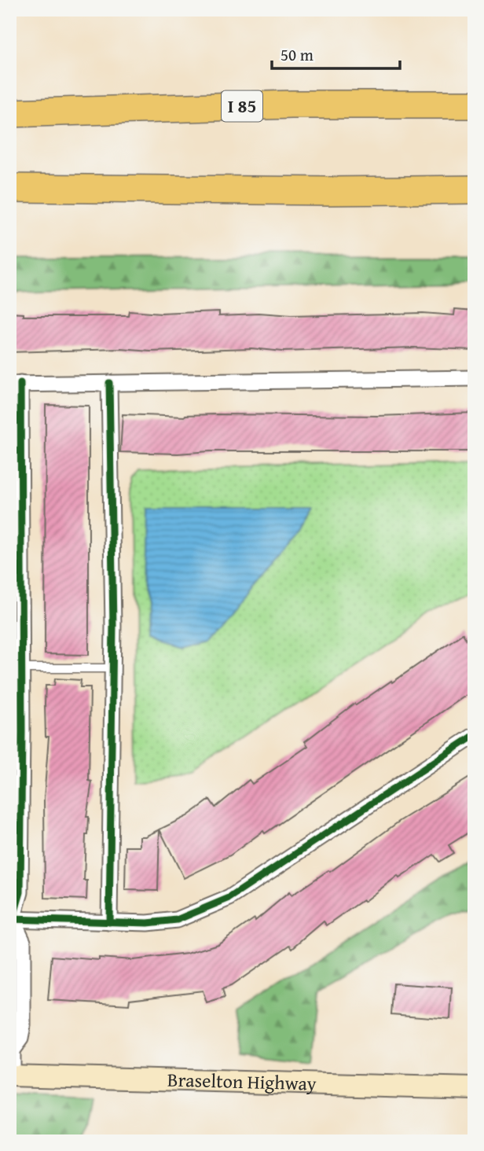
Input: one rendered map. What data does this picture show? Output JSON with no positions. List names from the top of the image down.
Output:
{
  "streets": {
    "highway": ["I 85"],
    "main road": ["Braselton Highway"]
  },
  "scale_bar": "50 m"
}
